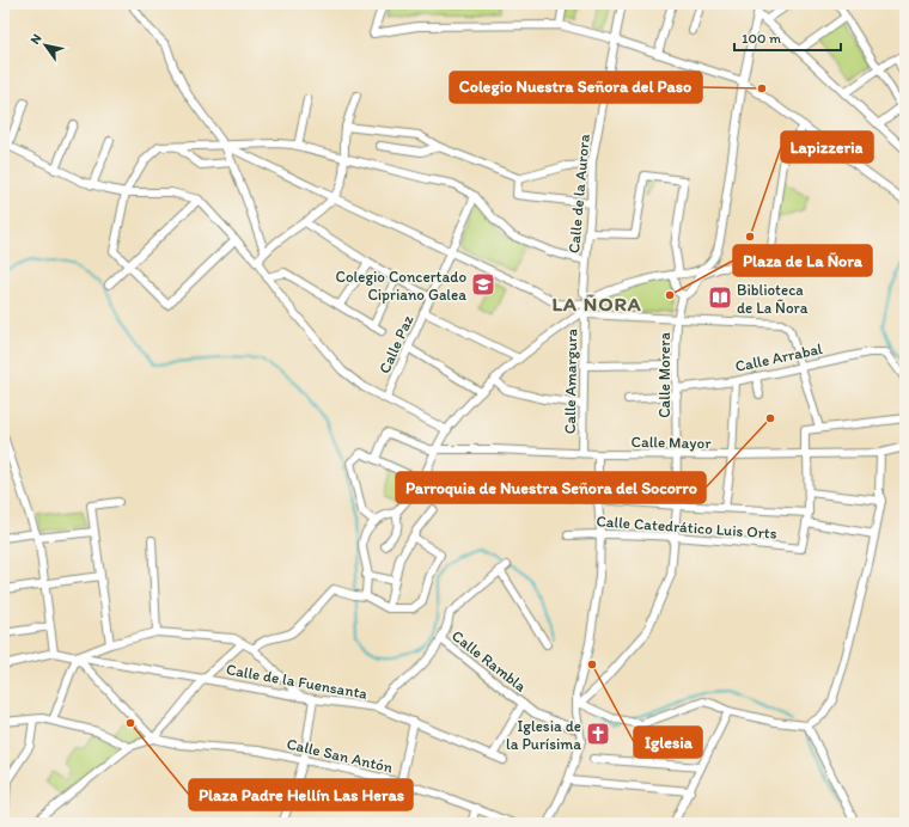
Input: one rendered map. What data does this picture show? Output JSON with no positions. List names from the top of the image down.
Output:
{
  "streets": {
    "street": [
      "Calle de la Aurora",
      "Calle Paz",
      "Calle Arrabal",
      "Calle Morera",
      "Calle Amargura",
      "Calle Mayor",
      "Calle Catedrático Luis Orts",
      "Calle Rambla",
      "Calle de la Fuensanta",
      "Calle San Antón"
    ]
  },
  "crossings": [
    ["Calle de la Aurora", "Calle Amargura"],
    ["Calle Arrabal", "Calle Morera"],
    ["Calle Morera", "Calle Mayor"],
    ["Calle Morera", "Calle Catedrático Luis Orts"],
    ["Calle Amargura", "Calle Mayor"],
    ["Calle Rambla", "Calle de la Fuensanta"]
  ],
  "districts": ["LA ÑORA"],
  "places": {
    "other": [
      "Colegio Nuestra Señora del Paso",
      "Lapizzeria",
      "Plaza de La Ñora",
      "Parroquia de Nuestra Señora del Socorro",
      "Iglesia",
      "Plaza Padre Hellín Las Heras"
    ],
    "school or university": ["Colegio Concertado Cipriano Galea"],
    "library": ["Biblioteca de La Ñora"],
    "church": ["Iglesia de la Purísima"]
  },
  "scale_bar": "100 m",
  "north": "top left"
}
